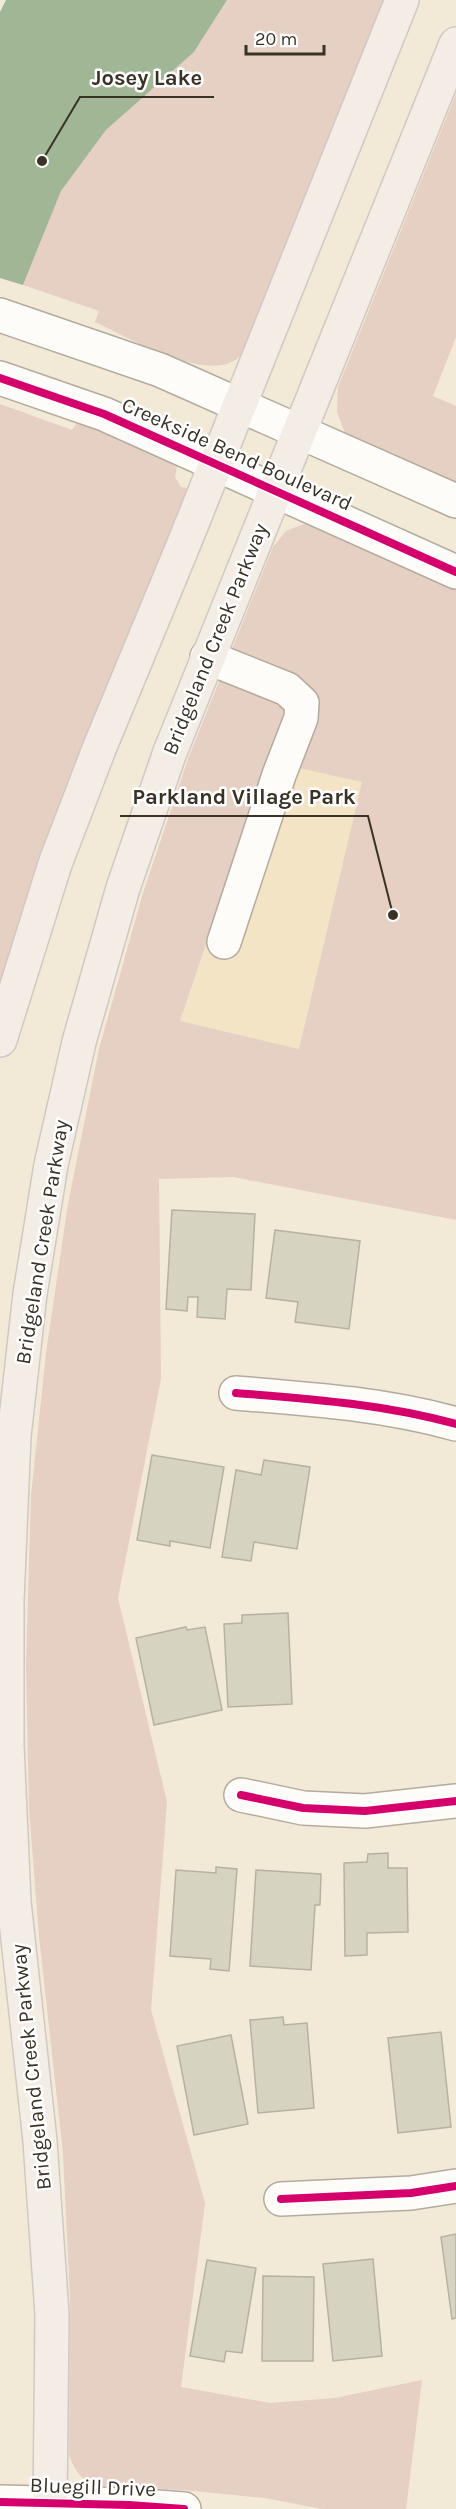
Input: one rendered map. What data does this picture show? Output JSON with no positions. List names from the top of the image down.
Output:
{
  "streets": {
    "main road": ["Bridgeland Creek Parkway"],
    "street": ["Creekside Bend Boulevard", "Bluegill Drive"]
  },
  "crossings": [
    ["Creekside Bend Boulevard", "Bridgeland Creek Parkway"],
    ["Bridgeland Creek Parkway", "Bluegill Drive"]
  ],
  "places": ["Josey Lake", "Parkland Village Park"],
  "scale_bar": "20 m"
}
